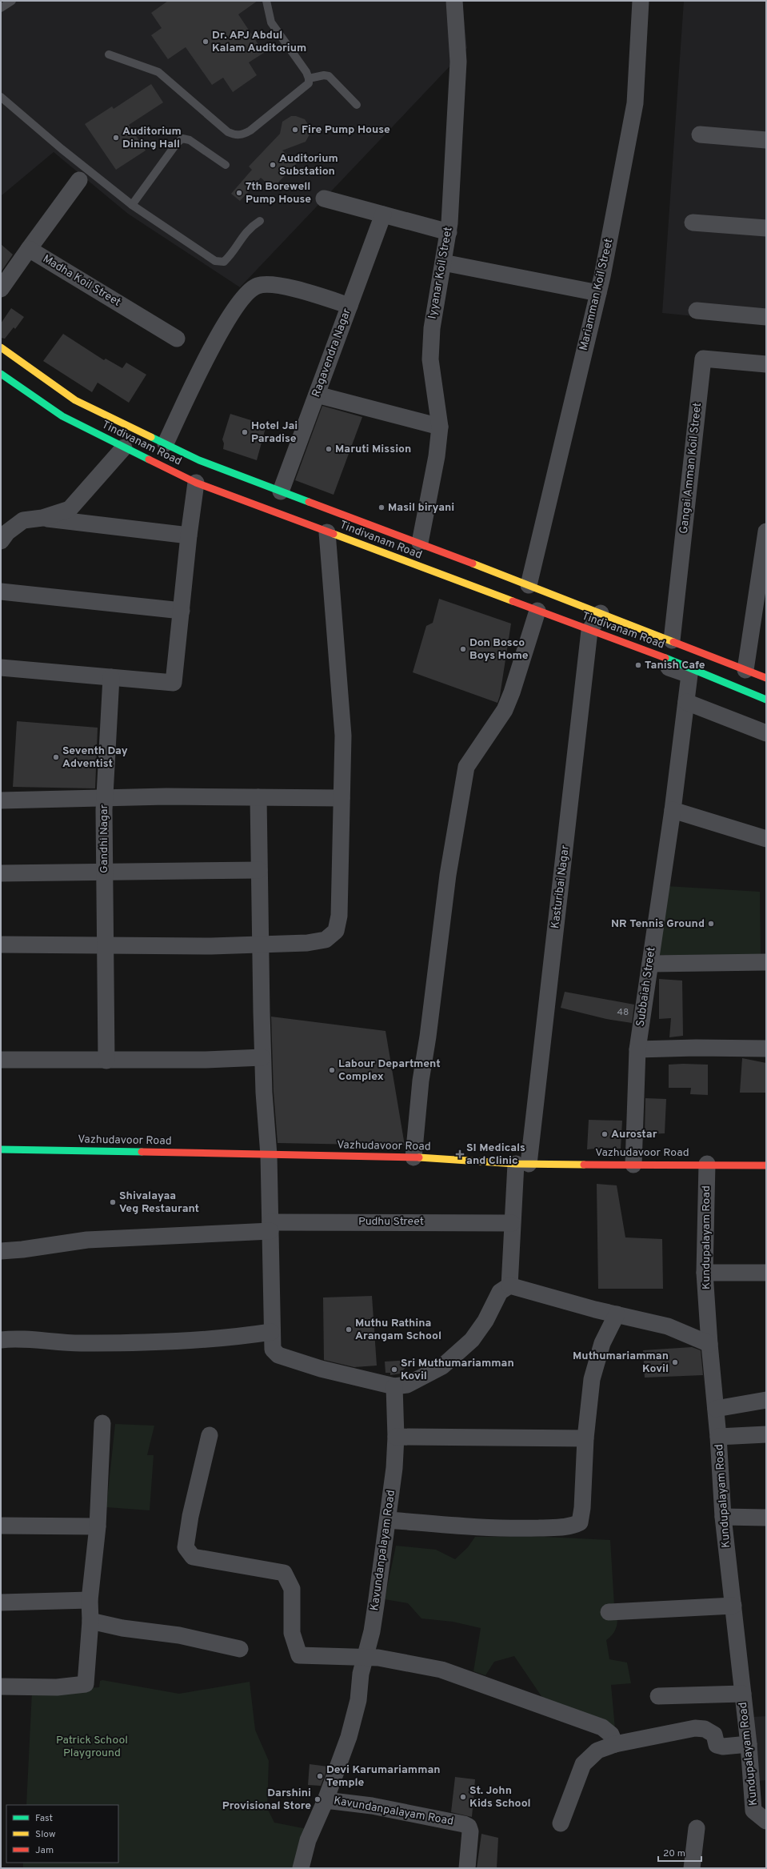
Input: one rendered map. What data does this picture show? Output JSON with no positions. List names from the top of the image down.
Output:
{
  "streets": {
    "main road": ["Tindivanam Road", "Vazhudavoor Road"],
    "street": [
      "Iyyanar Koil Street",
      "Madha Koil Street",
      "Mariamman Koil Street",
      "Ragavendra Nagar",
      "Gangai Amman Koil Street",
      "Gandhi Nagar",
      "Kasturibai Nagar",
      "Subbaiah Street",
      "Pudhu Street",
      "Kundupalayam Road",
      "Kavundanpalayam Road"
    ]
  },
  "crossings": [
    ["Tindivanam Road", "Kasturibai Nagar"],
    ["Tindivanam Road", "Subbaiah Street"],
    ["Kasturibai Nagar", "Subbaiah Street"],
    ["Kasturibai Nagar", "Vazhudavoor Road"],
    ["Subbaiah Street", "Vazhudavoor Road"],
    ["Vazhudavoor Road", "Kundupalayam Road"]
  ],
  "parks": ["Patrick School Playground"],
  "places": {
    "other": [
      "Dr. APJ Abdul Kalam Auditorium",
      "Fire Pump House",
      "Auditorium Dining Hall",
      "Auditorium Substation",
      "7th Borewell Pump House",
      "Hotel Jai Paradise",
      "Maruti Mission",
      "Masil biryani",
      "Don Bosco Boys Home",
      "Tanish Cafe",
      "Seventh Day Adventist",
      "NR Tennis Ground",
      "Labour Department Complex",
      "Aurostar",
      "Shivalayaa Veg Restaurant",
      "Muthu Rathina Arangam School",
      "Muthumariamman Kovil",
      "Sri Muthumariamman Kovil",
      "Devi Karumariamman Temple",
      "St. John Kids School",
      "Darshini Provisional Store"
    ],
    "health": ["SI Medicals and Clinic"]
  },
  "house_numbers": ["48"],
  "legend": ["Fast", "Slow", "Jam"],
  "scale_bar": "20 m"
}
